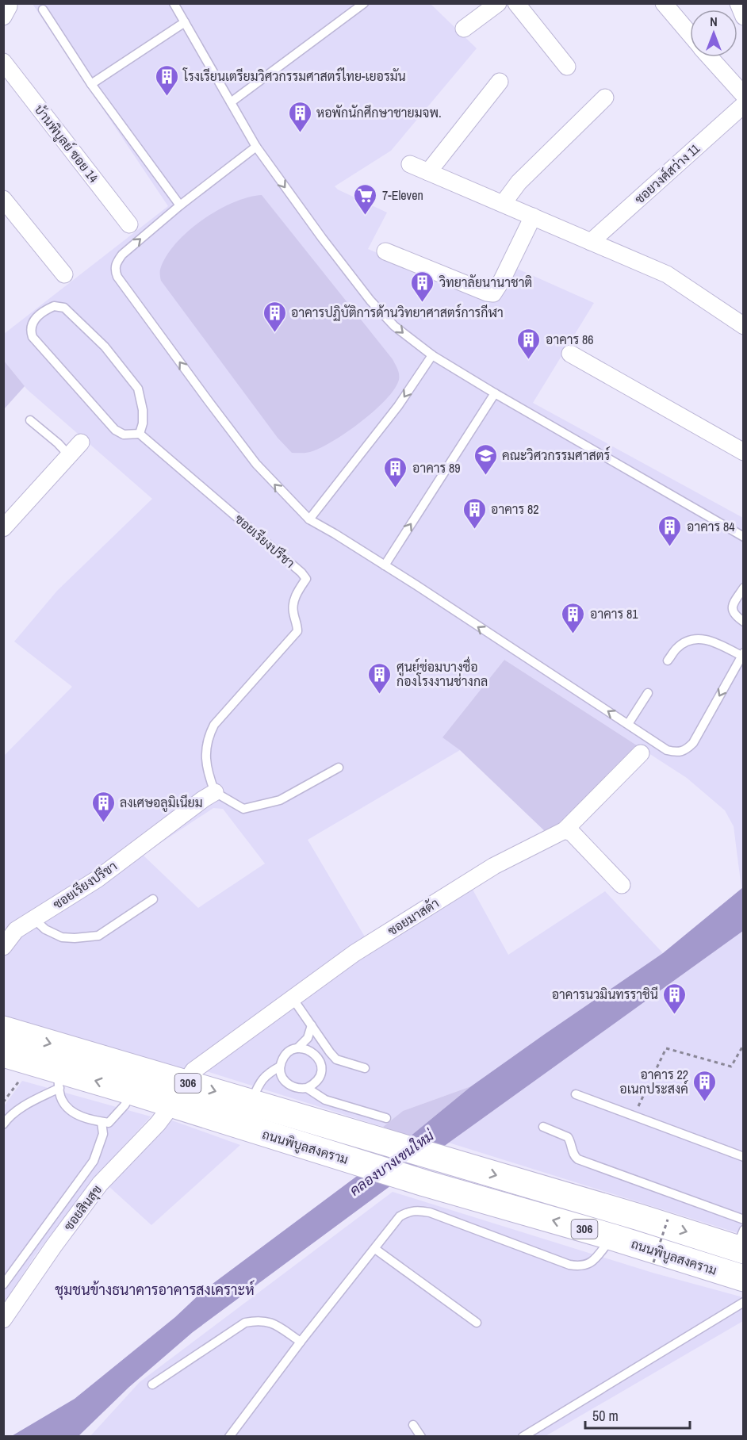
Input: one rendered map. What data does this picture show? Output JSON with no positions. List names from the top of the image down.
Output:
{
  "streets": {
    "main road": ["306", "ถนนพิบูลสงคราม"],
    "street": [
      "บ้านพิบูลย์ ซอย 14",
      "ซอยวงศ์สว่าง 11",
      "ซอยเรียงปรีชา",
      "ซอยมาสด้า",
      "ซอยสินสุข"
    ]
  },
  "crossings": [
    ["ซอยมาสด้า", "ถนนพิบูลสงคราม"],
    ["ถนนพิบูลสงคราม", "ซอยสินสุข"]
  ],
  "districts": ["ชุมชนข้างธนาคารอาคารสงเคราะห์"],
  "water": ["คลองบางเขนใหม่"],
  "places": {
    "building": [
      "โรงเรียนเตรียมวิศวกรรมศาสตร์ไทย-เยอรมัน",
      "หอพักนักศึกษาชายมจพ.",
      "วิทยาลัยนานาชาติ",
      "อาคารปฏิบัติการด้านวิทยาศาสตร์การกีฬา",
      "อาคาร 86",
      "อาคาร 89",
      "อาคาร 82",
      "อาคาร 84",
      "อาคาร 81",
      "ศูนย์ซ่อมบางซื่อ กองโรงงานช่างกล",
      "ลงเศษอลูมิเนียม",
      "อาคารนวมินทรราชินี",
      "อาคาร 22 อเนกประสงค์"
    ],
    "supermarket": ["7-Eleven"],
    "school or university": ["คณะวิศวกรรมศาสตร์"]
  },
  "scale_bar": "50 m",
  "north": "top"
}
